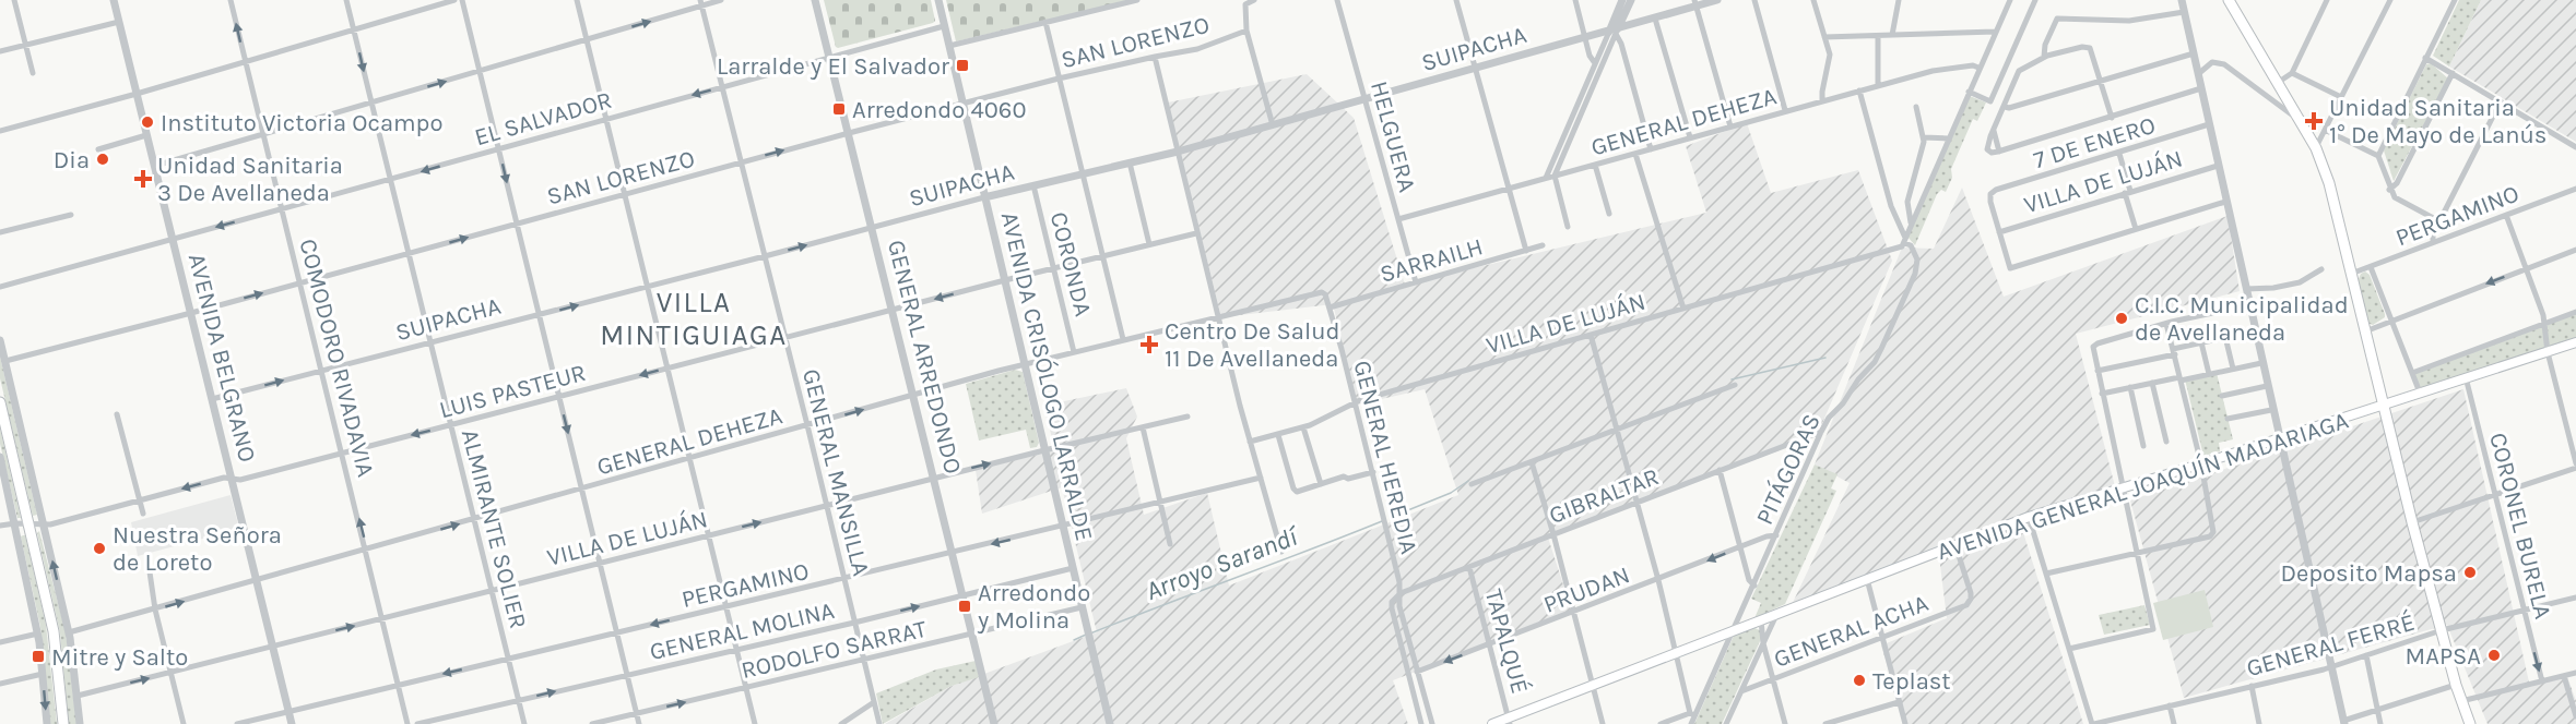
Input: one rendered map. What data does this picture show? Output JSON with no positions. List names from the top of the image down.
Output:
{
  "streets": {
    "main road": ["AVENIDA GENERAL JOAQUÍN MADARIAGA"],
    "street": [
      "SAN LORENZO",
      "SUIPACHA",
      "EL SALVADOR",
      "GENERAL DEHEZA",
      "HELGUERA",
      "7 DE ENERO",
      "VILLA DE LUJÁN",
      "PERGAMINO",
      "SARRAILH",
      "CORONDA",
      "GENERAL ARREDONDO",
      "AVENIDA BELGRANO",
      "COMODORO RIVADAVIA",
      "AVENIDA CRISÓLOGO LARRALDE",
      "LUIS PASTEUR",
      "GENERAL HEREDIA",
      "PITÁGORAS",
      "GENERAL MANSILLA",
      "GIBRALTAR",
      "CORONEL BURELA",
      "ALMIRANTE SOLIER",
      "PRUDAN",
      "GENERAL MOLINA",
      "GENERAL ACHA",
      "TAPALQUÉ",
      "GENERAL FERRÉ",
      "RODOLFO SARRAT"
    ]
  },
  "crossings": [
    ["SAN LORENZO", "GENERAL ARREDONDO"],
    ["SAN LORENZO", "AVENIDA BELGRANO"],
    ["SAN LORENZO", "COMODORO RIVADAVIA"],
    ["SAN LORENZO", "AVENIDA CRISÓLOGO LARRALDE"],
    ["SAN LORENZO", "GENERAL MANSILLA"],
    ["SAN LORENZO", "ALMIRANTE SOLIER"],
    ["SUIPACHA", "HELGUERA"],
    ["SUIPACHA", "CORONDA"],
    ["SUIPACHA", "GENERAL ARREDONDO"],
    ["SUIPACHA", "AVENIDA BELGRANO"],
    ["SUIPACHA", "COMODORO RIVADAVIA"],
    ["SUIPACHA", "AVENIDA CRISÓLOGO LARRALDE"],
    ["SUIPACHA", "GENERAL MANSILLA"],
    ["SUIPACHA", "ALMIRANTE SOLIER"],
    ["EL SALVADOR", "GENERAL ARREDONDO"],
    ["EL SALVADOR", "AVENIDA BELGRANO"],
    ["EL SALVADOR", "COMODORO RIVADAVIA"],
    ["EL SALVADOR", "AVENIDA CRISÓLOGO LARRALDE"],
    ["EL SALVADOR", "GENERAL MANSILLA"],
    ["EL SALVADOR", "ALMIRANTE SOLIER"],
    ["GENERAL DEHEZA", "HELGUERA"],
    ["GENERAL DEHEZA", "CORONDA"],
    ["GENERAL DEHEZA", "GENERAL ARREDONDO"],
    ["GENERAL DEHEZA", "AVENIDA BELGRANO"],
    ["GENERAL DEHEZA", "COMODORO RIVADAVIA"],
    ["GENERAL DEHEZA", "AVENIDA CRISÓLOGO LARRALDE"],
    ["GENERAL DEHEZA", "GENERAL HEREDIA"],
    ["GENERAL DEHEZA", "GENERAL MANSILLA"],
    ["GENERAL DEHEZA", "ALMIRANTE SOLIER"],
    ["HELGUERA", "SARRAILH"],
    ["7 DE ENERO", "VILLA DE LUJÁN"],
    ["VILLA DE LUJÁN", "GENERAL ARREDONDO"],
    ["VILLA DE LUJÁN", "AVENIDA BELGRANO"],
    ["VILLA DE LUJÁN", "COMODORO RIVADAVIA"],
    ["VILLA DE LUJÁN", "AVENIDA CRISÓLOGO LARRALDE"],
    ["VILLA DE LUJÁN", "GENERAL HEREDIA"],
    ["VILLA DE LUJÁN", "PITÁGORAS"],
    ["VILLA DE LUJÁN", "GENERAL MANSILLA"],
    ["VILLA DE LUJÁN", "ALMIRANTE SOLIER"],
    ["PERGAMINO", "GENERAL ARREDONDO"],
    ["PERGAMINO", "AVENIDA BELGRANO"],
    ["PERGAMINO", "COMODORO RIVADAVIA"],
    ["PERGAMINO", "AVENIDA CRISÓLOGO LARRALDE"],
    ["PERGAMINO", "GENERAL MANSILLA"],
    ["PERGAMINO", "ALMIRANTE SOLIER"],
    ["SARRAILH", "GENERAL HEREDIA"],
    ["CORONDA", "LUIS PASTEUR"],
    ["GENERAL ARREDONDO", "LUIS PASTEUR"],
    ["GENERAL ARREDONDO", "GENERAL MOLINA"],
    ["GENERAL ARREDONDO", "RODOLFO SARRAT"],
    ["AVENIDA BELGRANO", "LUIS PASTEUR"],
    ["COMODORO RIVADAVIA", "LUIS PASTEUR"],
    ["AVENIDA CRISÓLOGO LARRALDE", "LUIS PASTEUR"],
    ["AVENIDA CRISÓLOGO LARRALDE", "GENERAL MOLINA"],
    ["AVENIDA CRISÓLOGO LARRALDE", "RODOLFO SARRAT"],
    ["LUIS PASTEUR", "GENERAL MANSILLA"],
    ["LUIS PASTEUR", "ALMIRANTE SOLIER"],
    ["GENERAL HEREDIA", "GIBRALTAR"],
    ["GENERAL HEREDIA", "PRUDAN"],
    ["PITÁGORAS", "AVENIDA GENERAL JOAQUÍN MADARIAGA"],
    ["PITÁGORAS", "GIBRALTAR"],
    ["PITÁGORAS", "PRUDAN"],
    ["GENERAL MANSILLA", "GENERAL MOLINA"],
    ["GENERAL MANSILLA", "RODOLFO SARRAT"],
    ["AVENIDA GENERAL JOAQUÍN MADARIAGA", "CORONEL BURELA"],
    ["AVENIDA GENERAL JOAQUÍN MADARIAGA", "GENERAL ACHA"],
    ["AVENIDA GENERAL JOAQUÍN MADARIAGA", "TAPALQUÉ"],
    ["GIBRALTAR", "TAPALQUÉ"],
    ["CORONEL BURELA", "GENERAL FERRÉ"],
    ["ALMIRANTE SOLIER", "GENERAL MOLINA"],
    ["PRUDAN", "TAPALQUÉ"]
  ],
  "one_way": ["EL SALVADOR", "LUIS PASTEUR", "PRUDAN"],
  "districts": ["VILLA MINTIGUIAGA"],
  "water": ["Arroyo Sarandí"],
  "places": {
    "transit": [
      "Larralde y El Salvador",
      "Arredondo 4060",
      "Arredondo y Molina",
      "Mitre y Salto"
    ],
    "health": ["Unidad Sanitaria 1° De Mayo de Lanús", "Unidad Sanitaria 3 De Avellaneda", "Centro De Salud 11 De Avellaneda"],
    "other": [
      "Instituto Victoria Ocampo",
      "Dia",
      "C.I.C. Municipalidad de Avellaneda",
      "Nuestra Señora de Loreto",
      "Deposito Mapsa",
      "MAPSA",
      "Teplast"
    ]
  }
}
